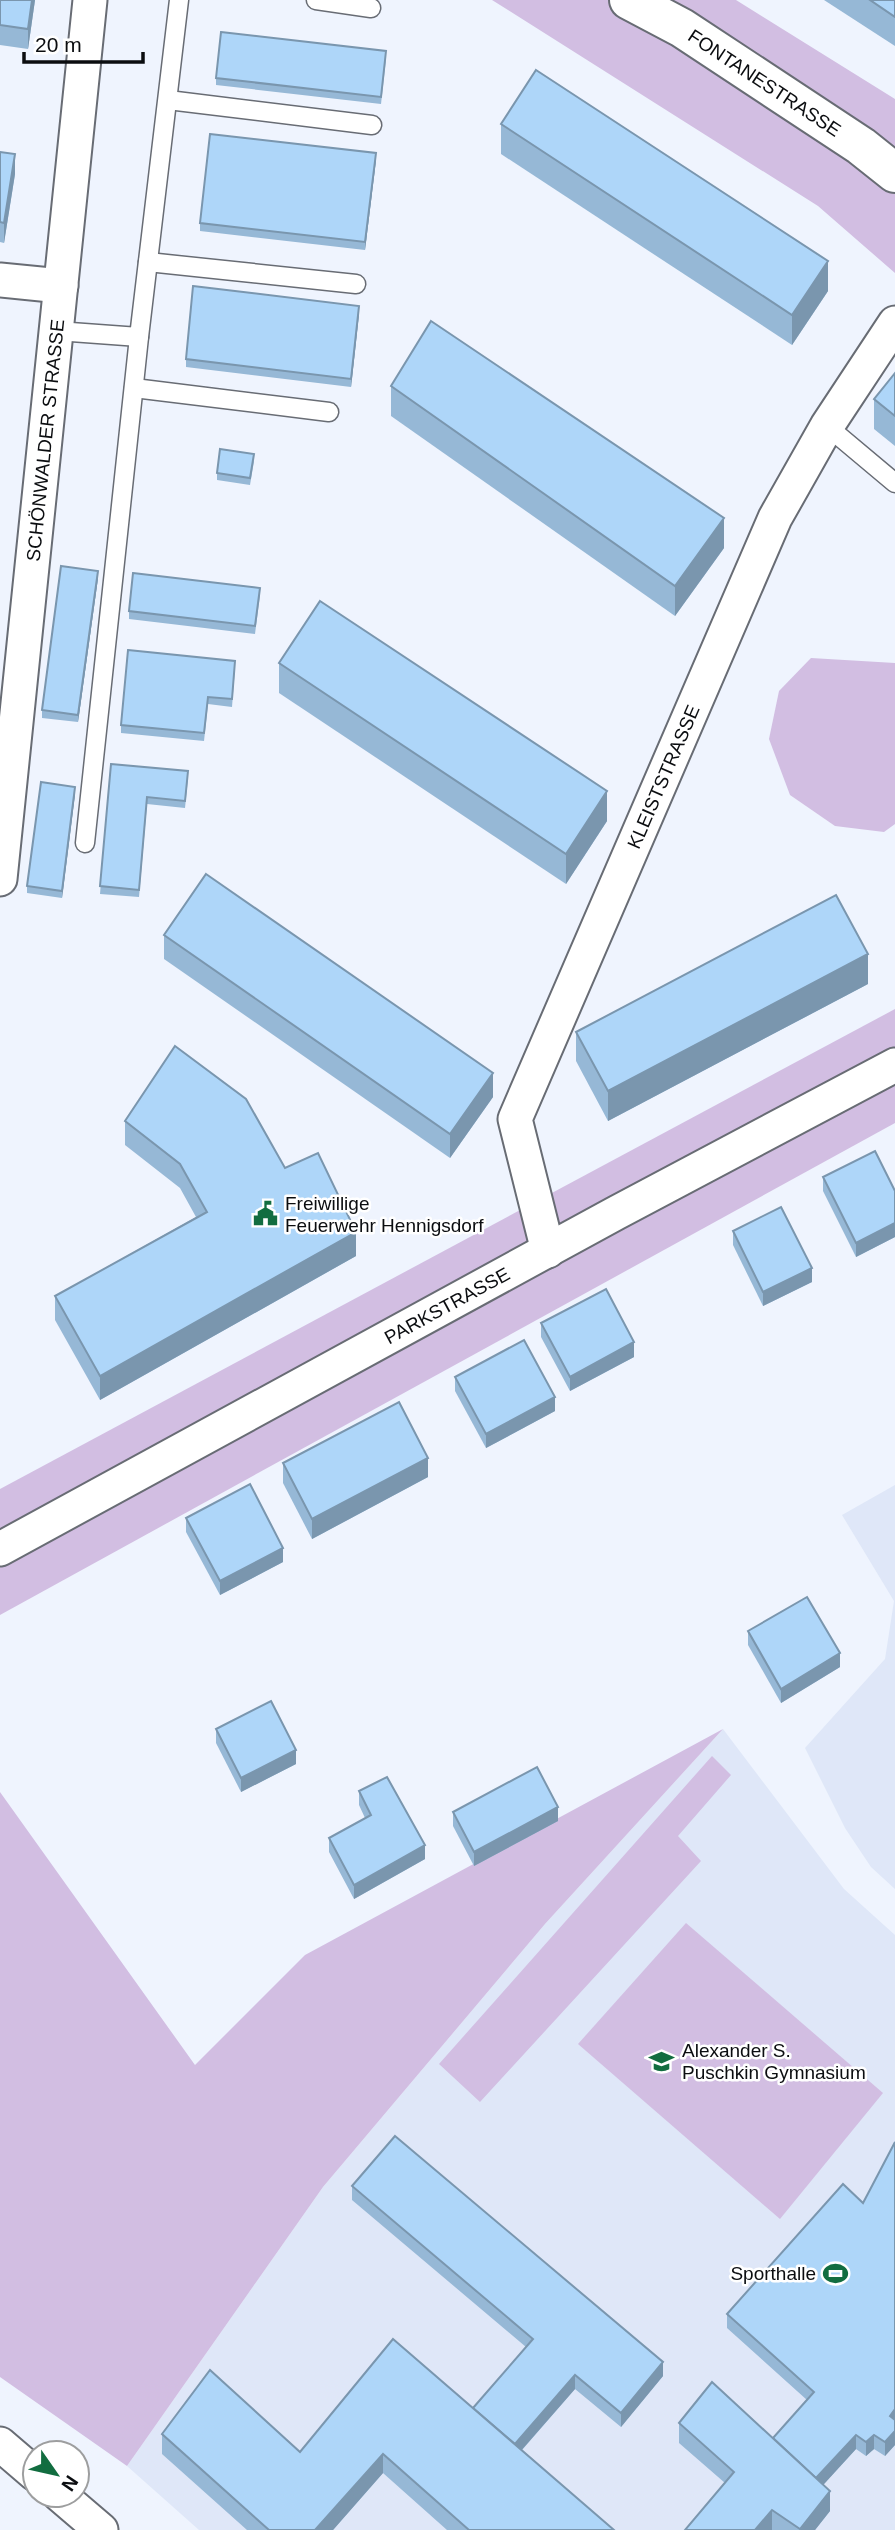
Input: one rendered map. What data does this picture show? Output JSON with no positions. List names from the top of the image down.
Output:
{
  "streets": {
    "street": [
      "FONTANESTRASSE",
      "SCHÖNWALDER STRASSE",
      "KLEISTSTRASSE",
      "PARKSTRASSE"
    ]
  },
  "crossings": [
    ["KLEISTSTRASSE", "PARKSTRASSE"]
  ],
  "places": {
    "public building": ["Freiwillige Feuerwehr Hennigsdorf"],
    "school or university": ["Alexander S. Puschkin Gymnasium"],
    "sports": ["Sporthalle"]
  },
  "scale_bar": "20 m",
  "north": "bottom right"
}
